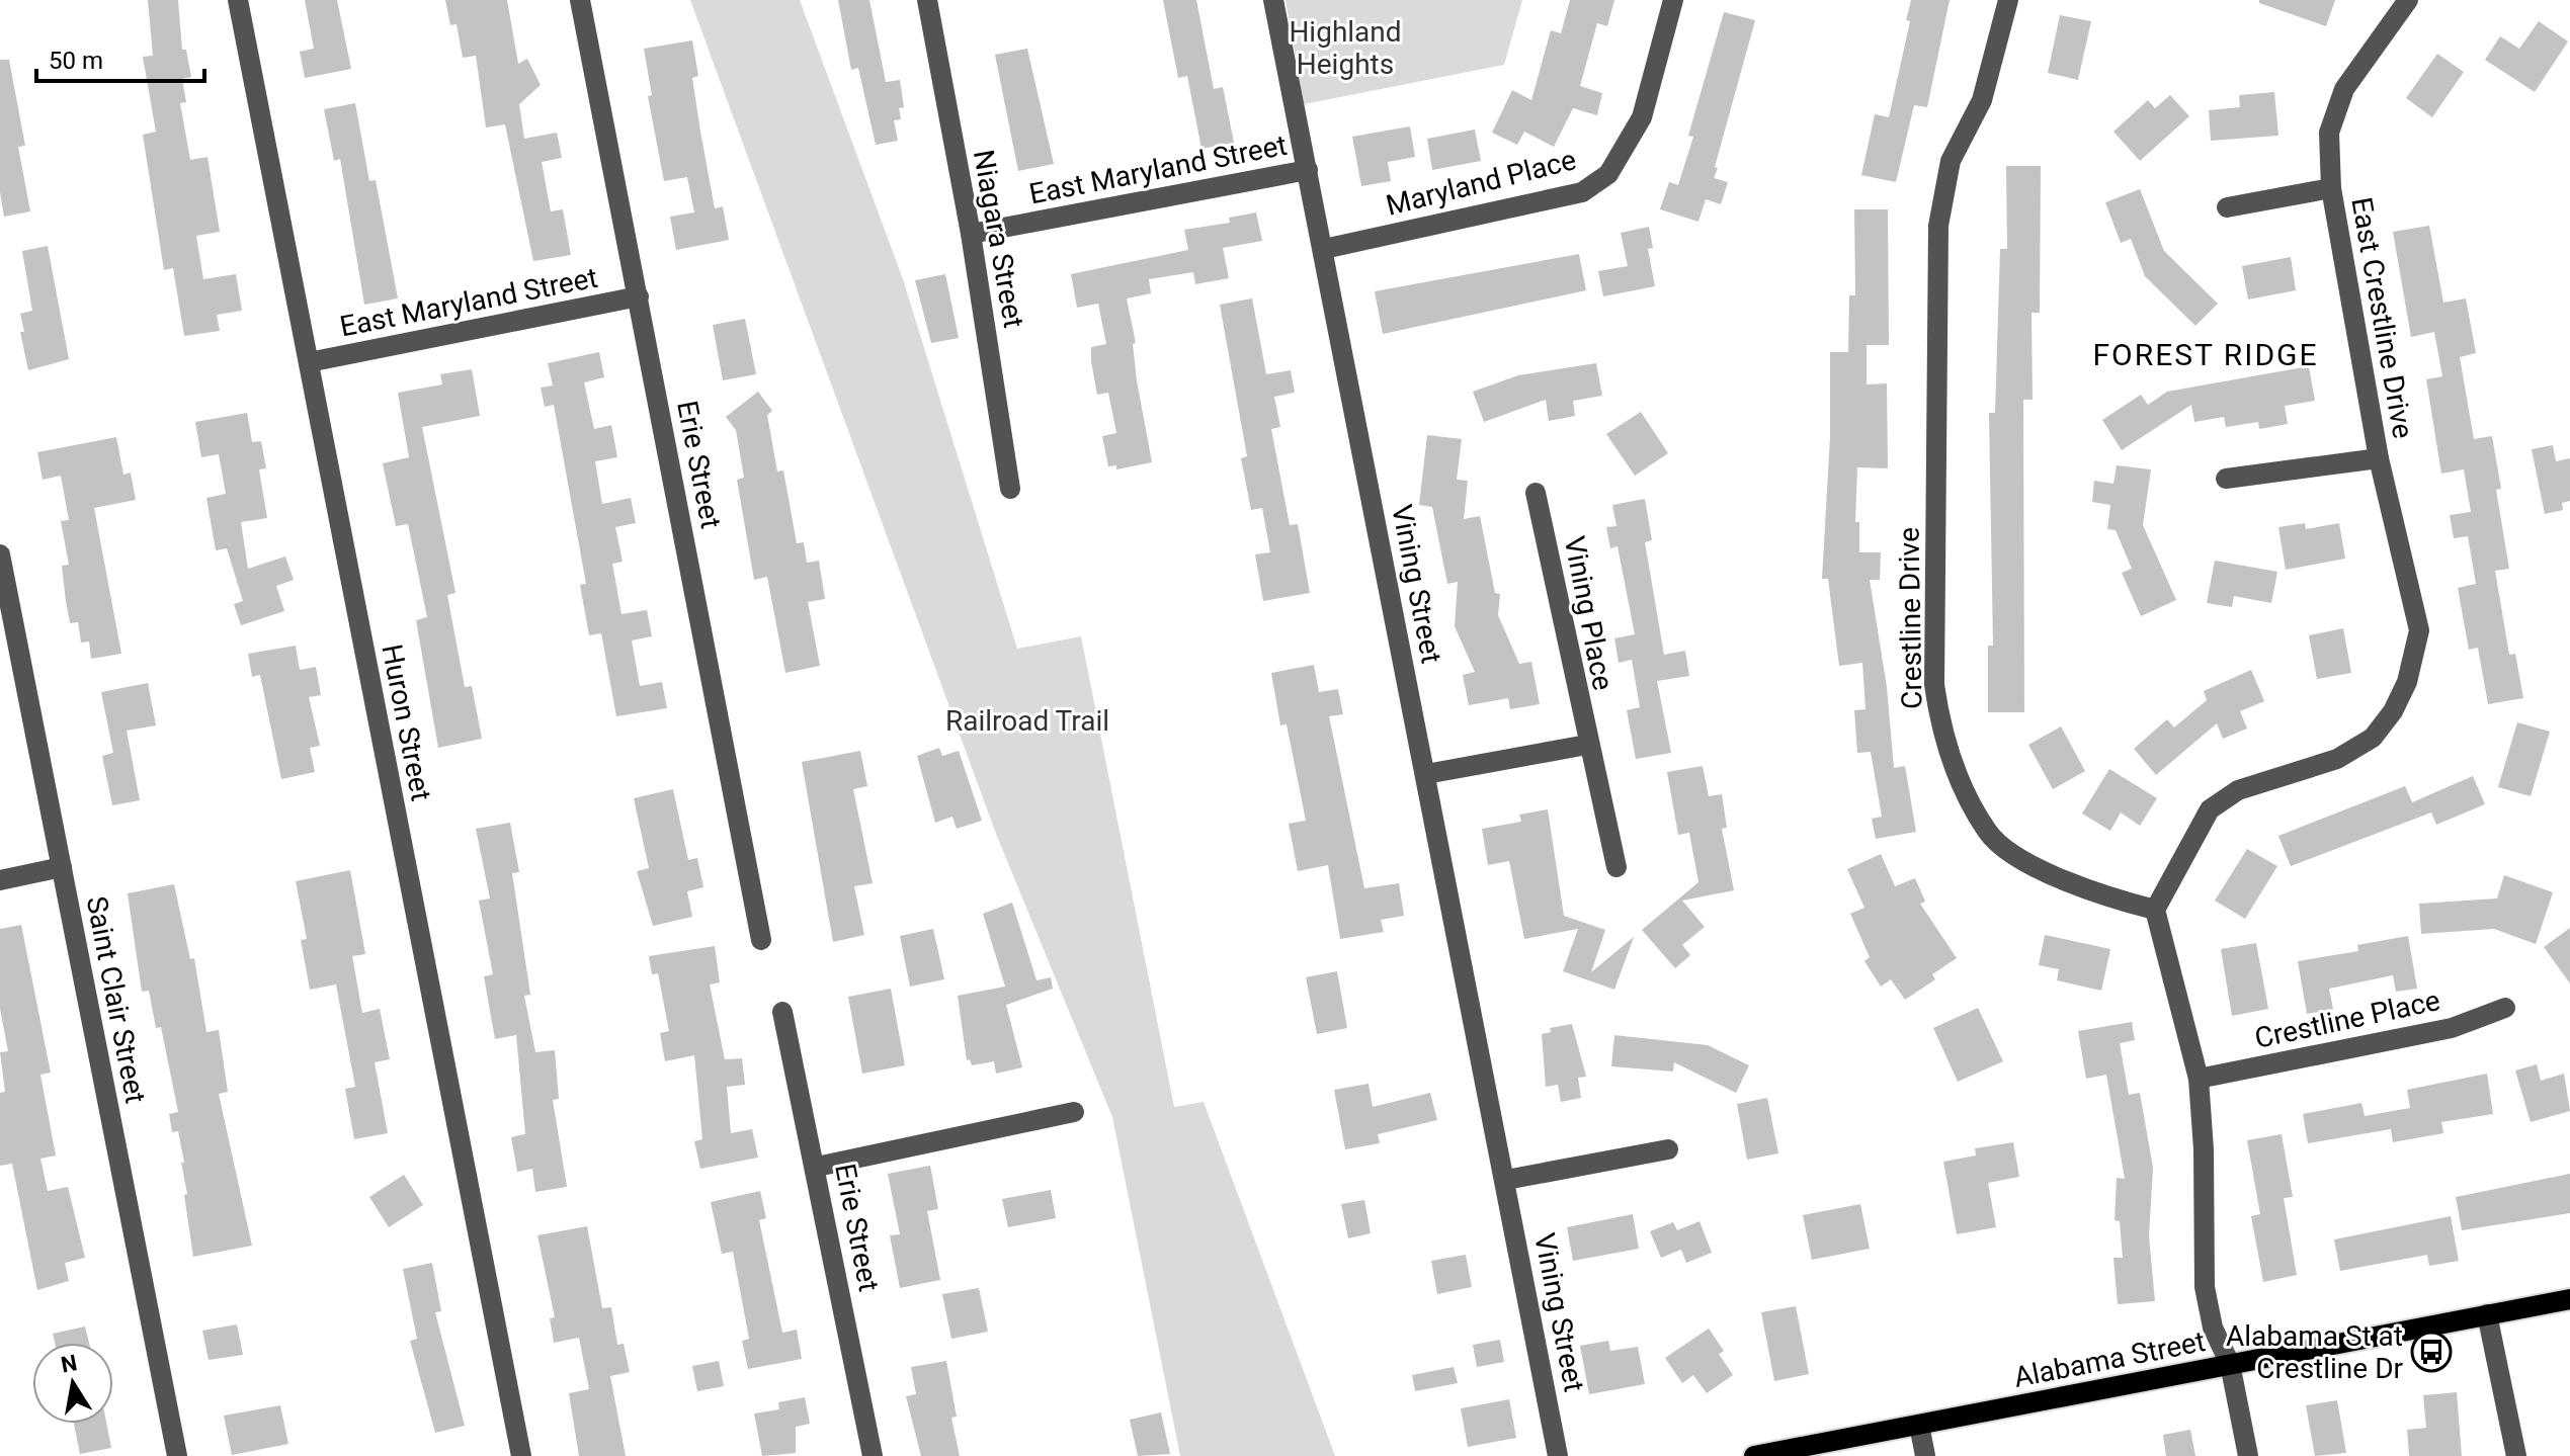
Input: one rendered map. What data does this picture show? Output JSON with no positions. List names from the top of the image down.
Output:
{
  "streets": {
    "main road": ["Alabama Street"],
    "street": [
      "East Maryland Street",
      "Maryland Place",
      "Niagara Street",
      "East Crestline Drive",
      "Erie Street",
      "Vining Street",
      "Vining Place",
      "Crestline Drive",
      "Huron Street",
      "Saint Clair Street",
      "Crestline Place"
    ]
  },
  "crossings": [
    ["East Maryland Street", "Niagara Street"],
    ["East Maryland Street", "Erie Street"],
    ["East Maryland Street", "Vining Street"],
    ["East Maryland Street", "Huron Street"],
    ["Maryland Place", "Vining Street"],
    ["East Crestline Drive", "Crestline Drive"]
  ],
  "districts": ["FOREST RIDGE"],
  "parks": ["Highland Heights", "Railroad Trail"],
  "places": {
    "bus stop": ["Alabama St at Crestline Dr"]
  },
  "scale_bar": "50 m",
  "north": "top"
}
